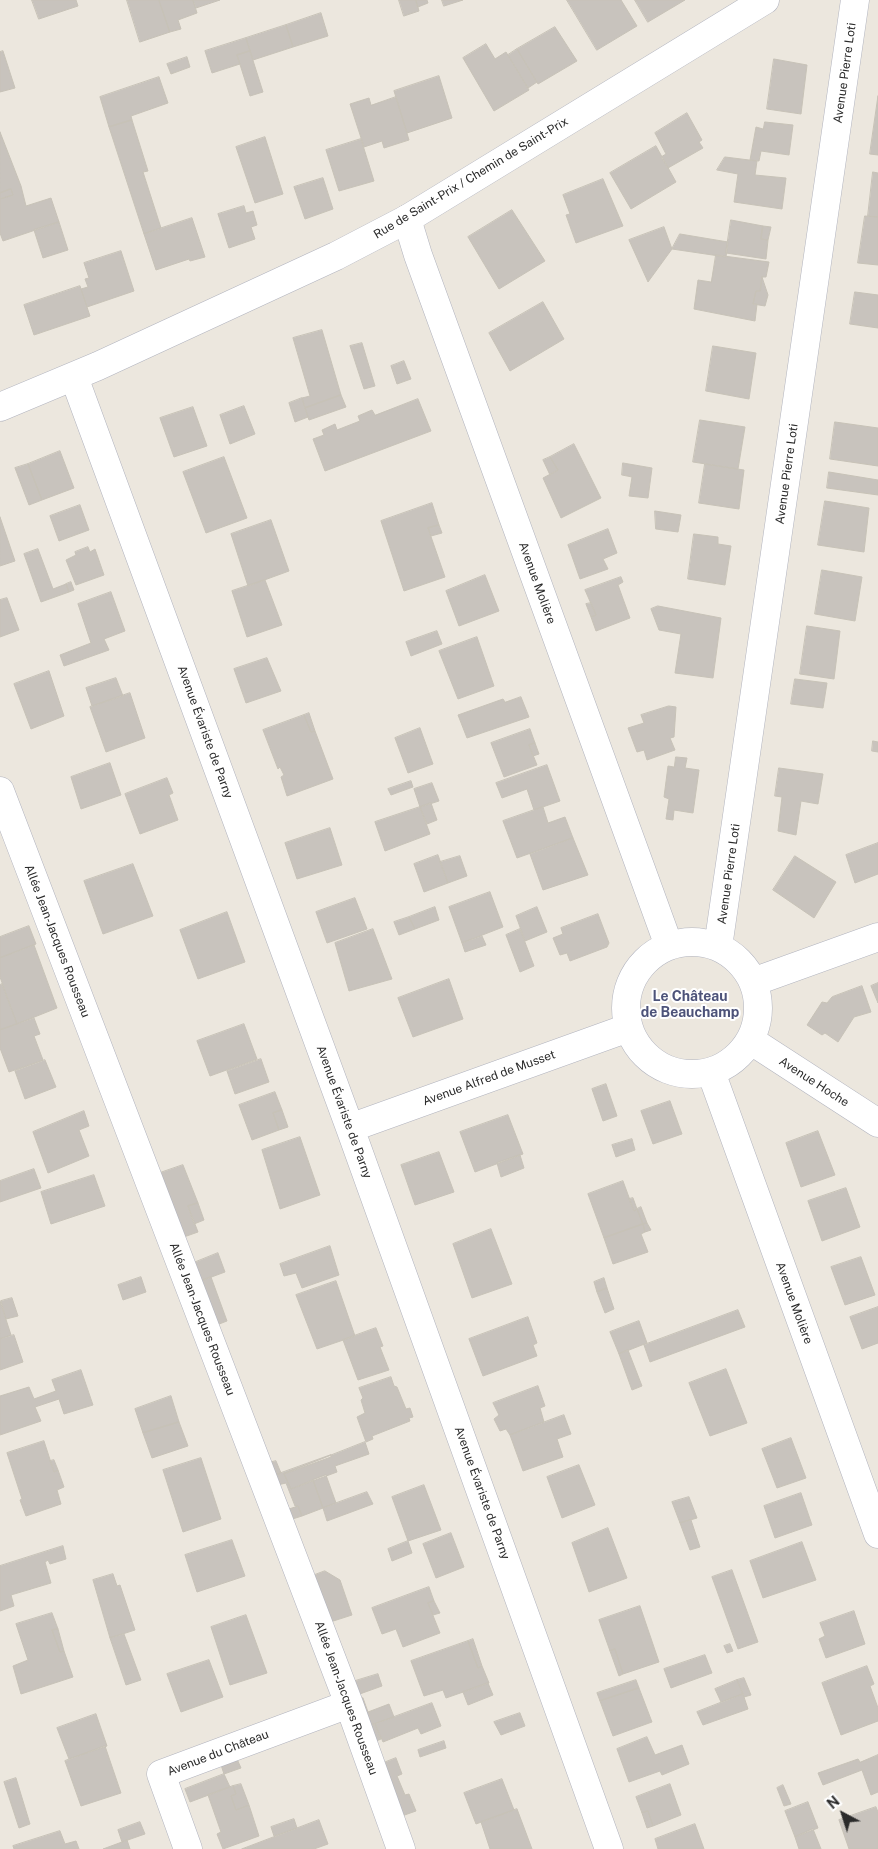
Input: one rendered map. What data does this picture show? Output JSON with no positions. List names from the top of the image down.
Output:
{
  "streets": {
    "street": [
      "Avenue Pierre Loti",
      "Rue de Saint-Prix / Chemin de Saint-Prix",
      "Avenue Molière",
      "Avenue Évariste de Parny",
      "Allée Jean-Jacques Rousseau",
      "Avenue Alfred de Musset",
      "Avenue Hoche",
      "Avenue du Château"
    ]
  },
  "crossings": [
    ["Avenue Pierre Loti", "Avenue Molière"],
    ["Avenue Pierre Loti", "Avenue Alfred de Musset"],
    ["Avenue Pierre Loti", "Avenue Hoche"],
    ["Rue de Saint-Prix / Chemin de Saint-Prix", "Avenue Molière"],
    ["Rue de Saint-Prix / Chemin de Saint-Prix", "Avenue Évariste de Parny"],
    ["Avenue Molière", "Avenue Alfred de Musset"],
    ["Avenue Molière", "Avenue Hoche"],
    ["Avenue Évariste de Parny", "Avenue Alfred de Musset"],
    ["Allée Jean-Jacques Rousseau", "Avenue du Château"],
    ["Avenue Alfred de Musset", "Avenue Hoche"]
  ],
  "districts": ["Le Château de Beauchamp"],
  "north": "top left"
}
